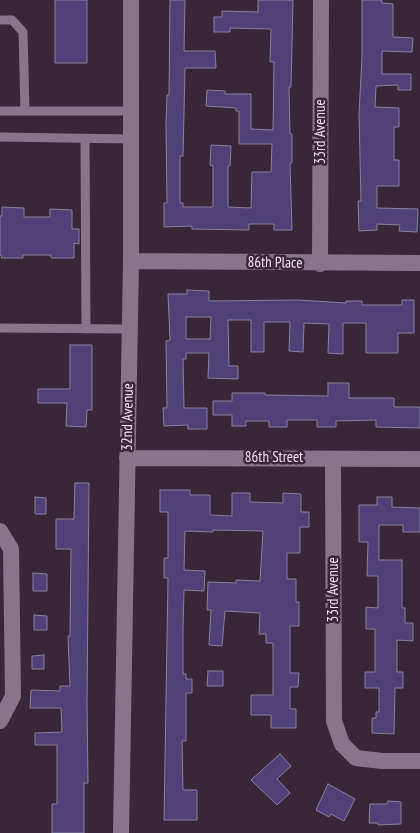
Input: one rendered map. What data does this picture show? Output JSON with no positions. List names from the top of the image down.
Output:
{
  "streets": {
    "street": [
      "33rd Avenue",
      "86th Place",
      "32nd Avenue",
      "86th Street"
    ]
  },
  "crossings": [
    ["33rd Avenue", "86th Place"],
    ["33rd Avenue", "86th Street"],
    ["86th Place", "32nd Avenue"],
    ["32nd Avenue", "86th Street"]
  ]
}
